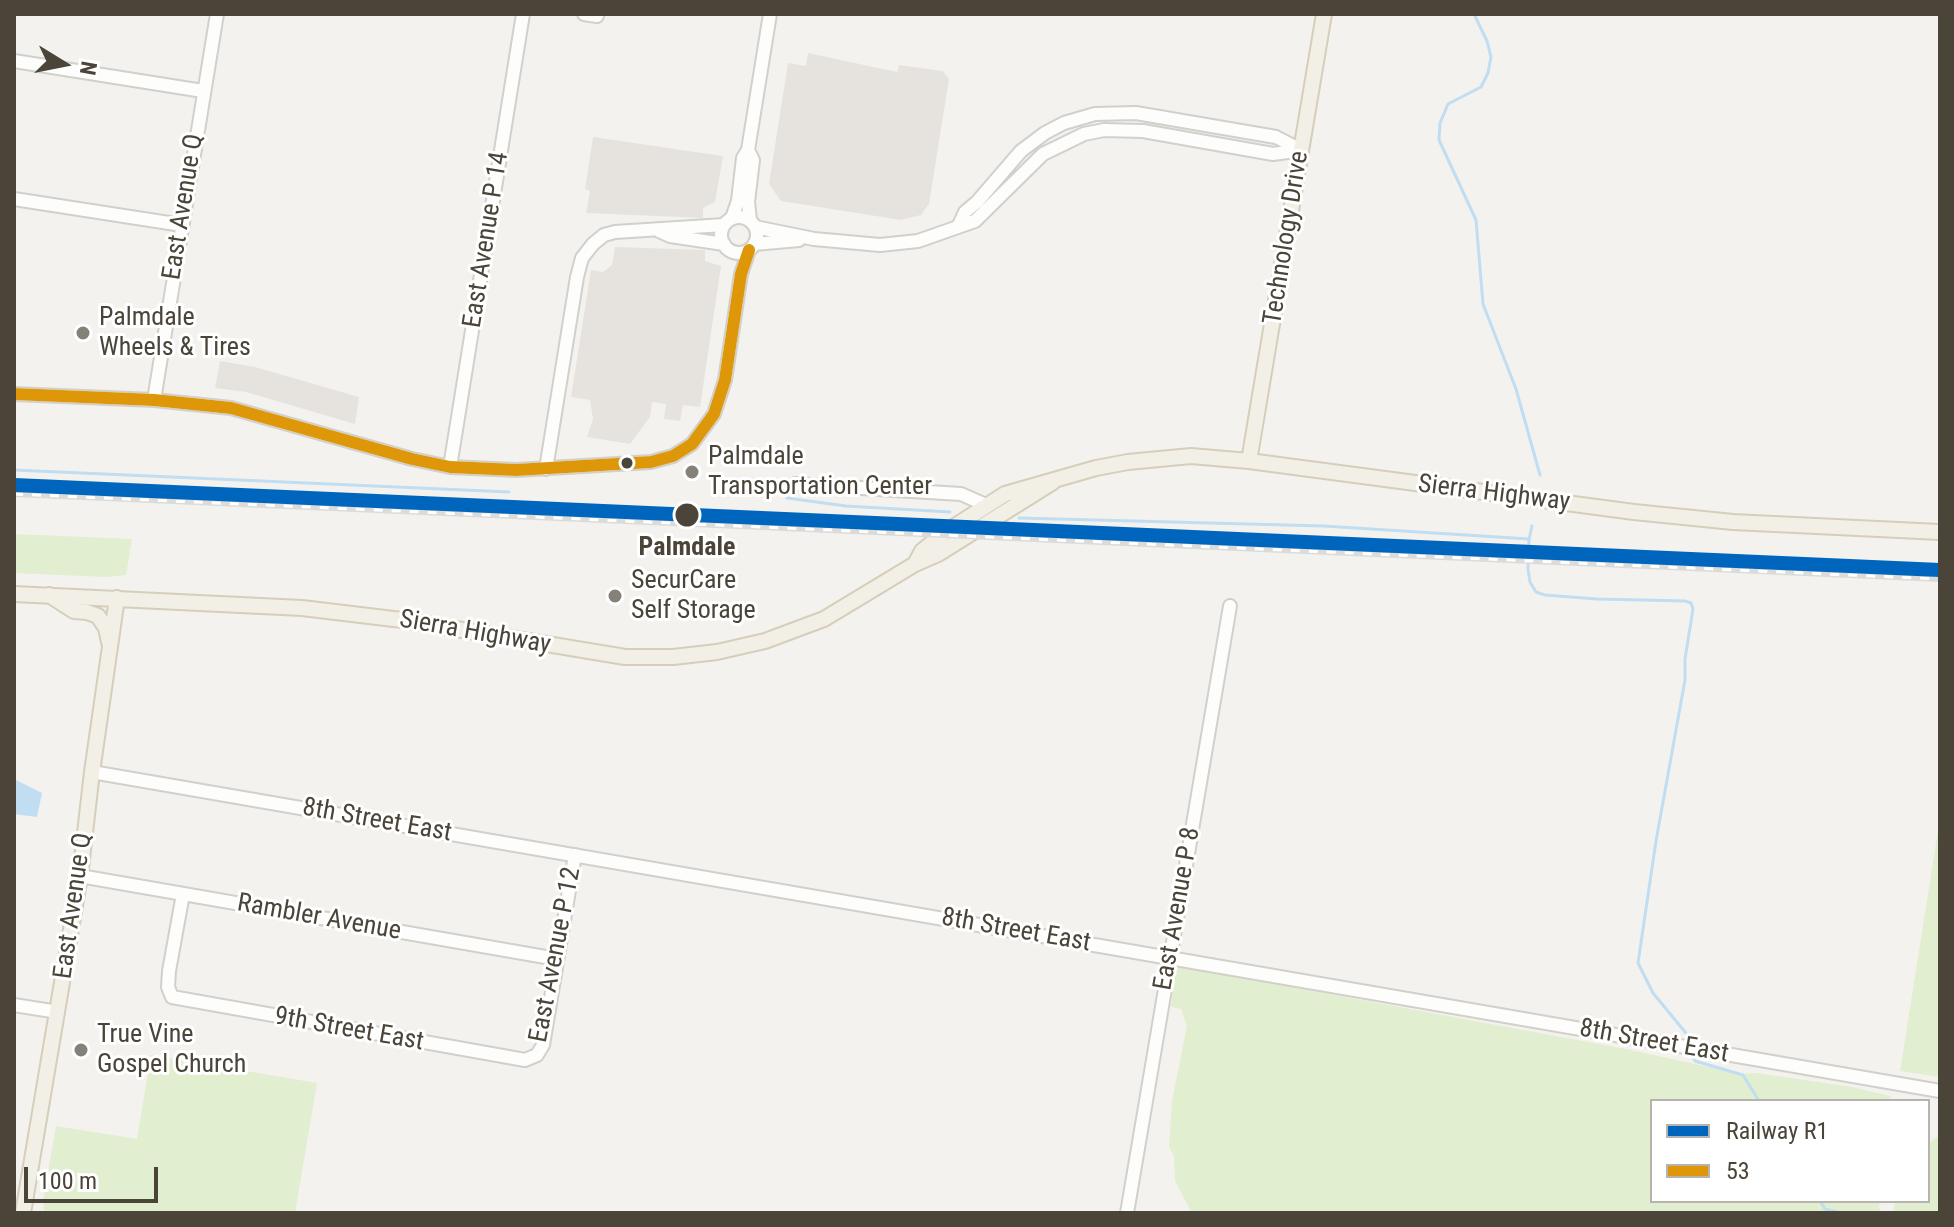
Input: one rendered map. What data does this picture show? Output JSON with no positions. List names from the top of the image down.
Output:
{
  "streets": {
    "main road": ["East Avenue Q", "Technology Drive", "Sierra Highway"],
    "street": [
      "East Avenue P 14",
      "8th Street East",
      "East Avenue P 8",
      "Rambler Avenue",
      "East Avenue P 12",
      "9th Street East"
    ]
  },
  "crossings": [
    ["East Avenue Q", "Sierra Highway"],
    ["East Avenue Q", "8th Street East"],
    ["East Avenue Q", "Rambler Avenue"],
    ["Technology Drive", "Sierra Highway"],
    ["8th Street East", "East Avenue P 8"],
    ["8th Street East", "East Avenue P 12"],
    ["Rambler Avenue", "East Avenue P 12"],
    ["Rambler Avenue", "9th Street East"],
    ["East Avenue P 12", "9th Street East"]
  ],
  "places": [
    "Palmdale Wheels & Tires",
    "Palmdale Transportation Center",
    "Palmdale",
    "SecurCare Self Storage",
    "True Vine Gospel Church"
  ],
  "lines": ["transit line 53", "rail line R1"],
  "legend": ["Railway R1", "53"],
  "scale_bar": "100 m",
  "north": "right"
}
